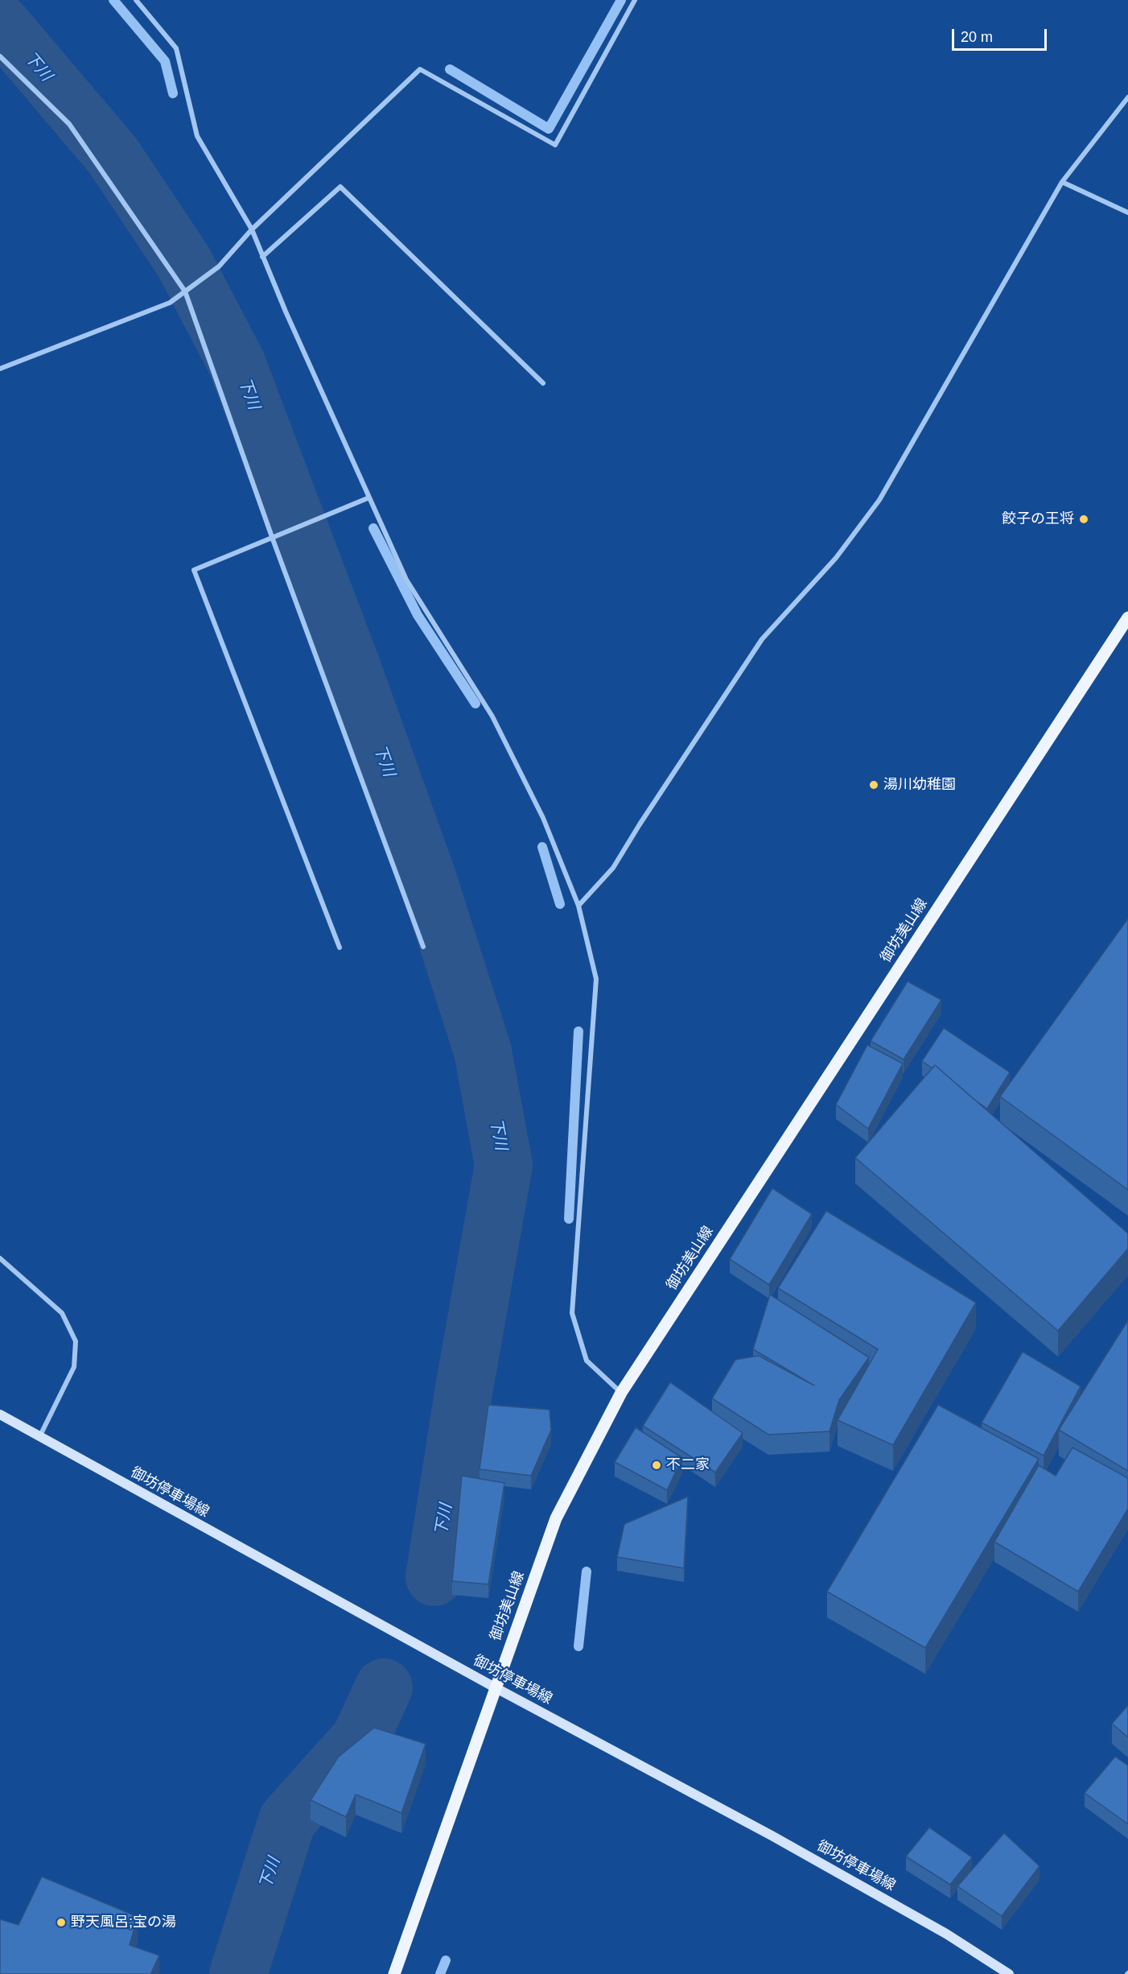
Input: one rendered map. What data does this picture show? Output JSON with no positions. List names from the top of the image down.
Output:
{
  "streets": {
    "main road": ["御坊美山線", "御坊停車場線"]
  },
  "crossings": [
    ["御坊美山線", "御坊停車場線"]
  ],
  "water": ["下川"],
  "places": [
    "餃子の王将",
    "湯川幼稚園",
    "不二家",
    "野天風呂;宝の湯"
  ],
  "scale_bar": "20 m"
}
